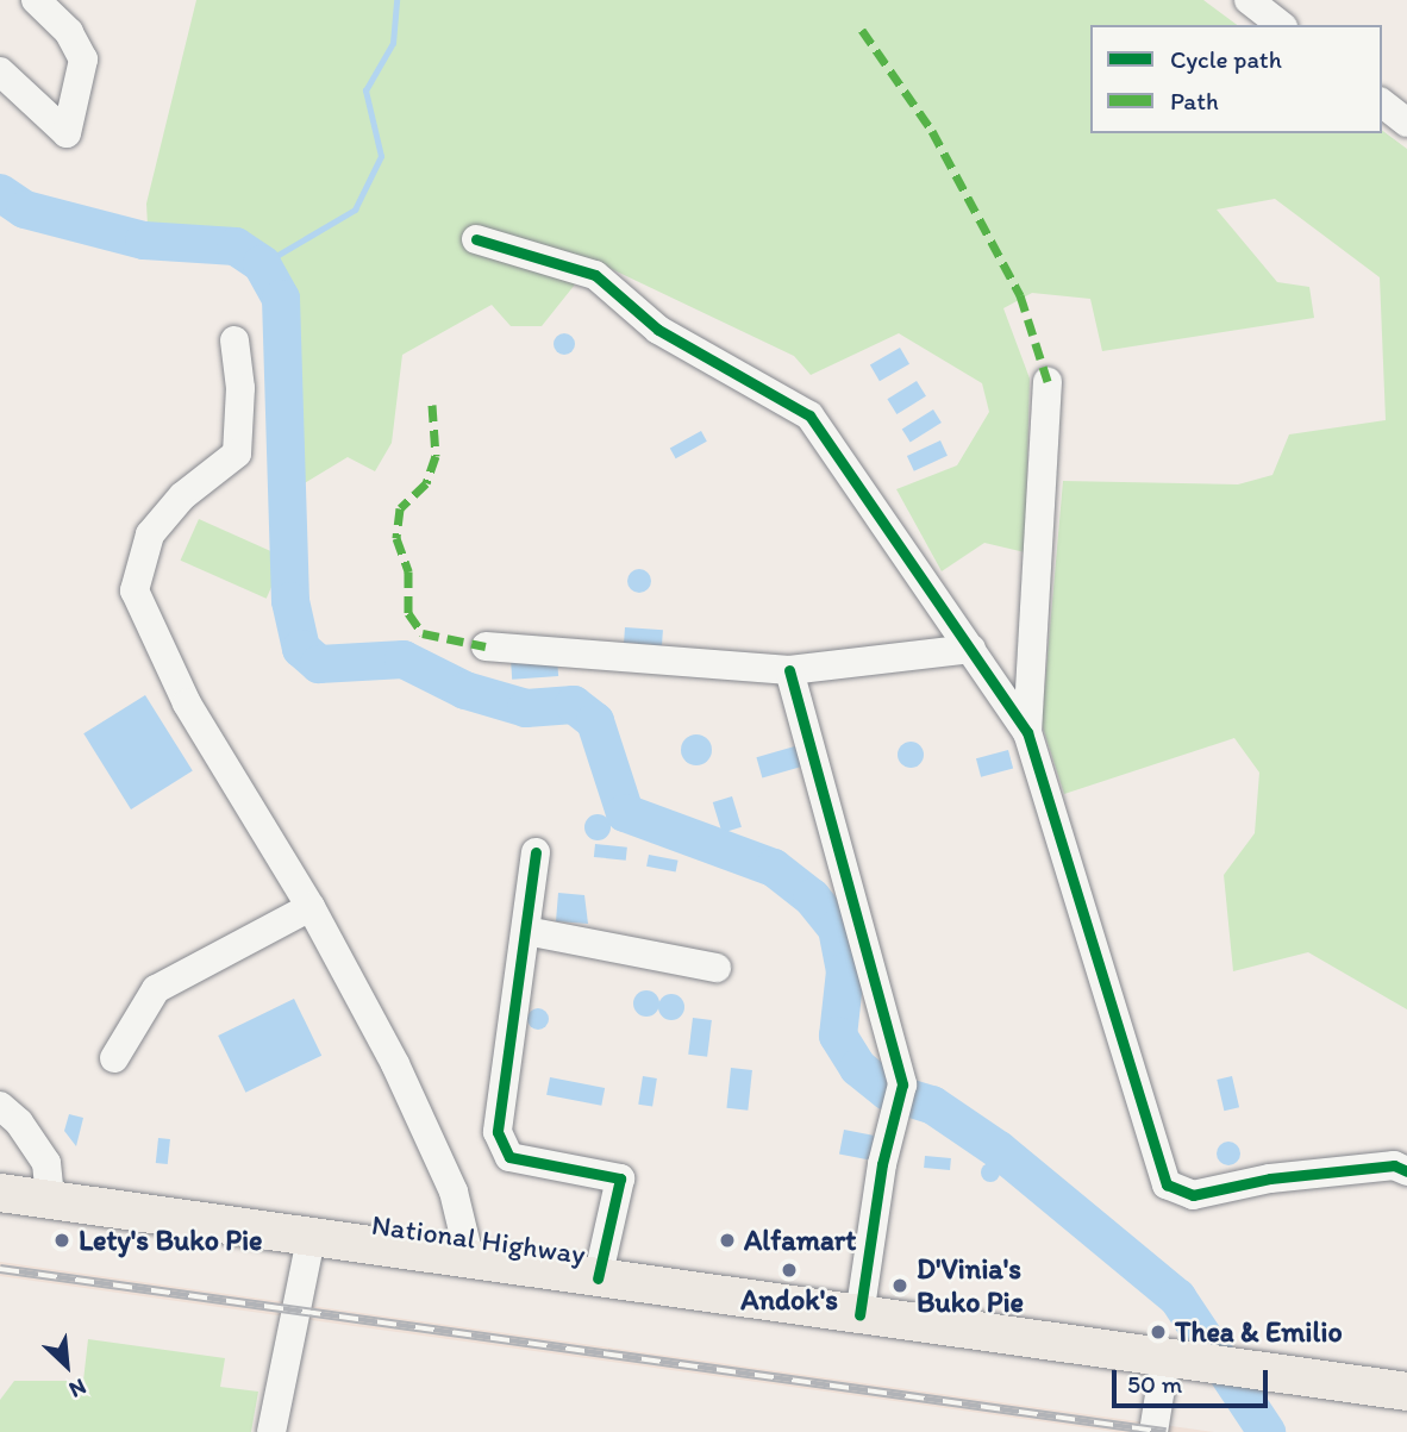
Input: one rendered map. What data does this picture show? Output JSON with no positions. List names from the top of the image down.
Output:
{
  "streets": {
    "main road": ["National Highway"]
  },
  "places": [
    "Lety's Buko Pie",
    "Alfamart",
    "Andok's",
    "D'Vinia's Buko Pie",
    "Thea & Emilio"
  ],
  "legend": ["Cycle path", "Path"],
  "scale_bar": "50 m",
  "north": "bottom right"
}
